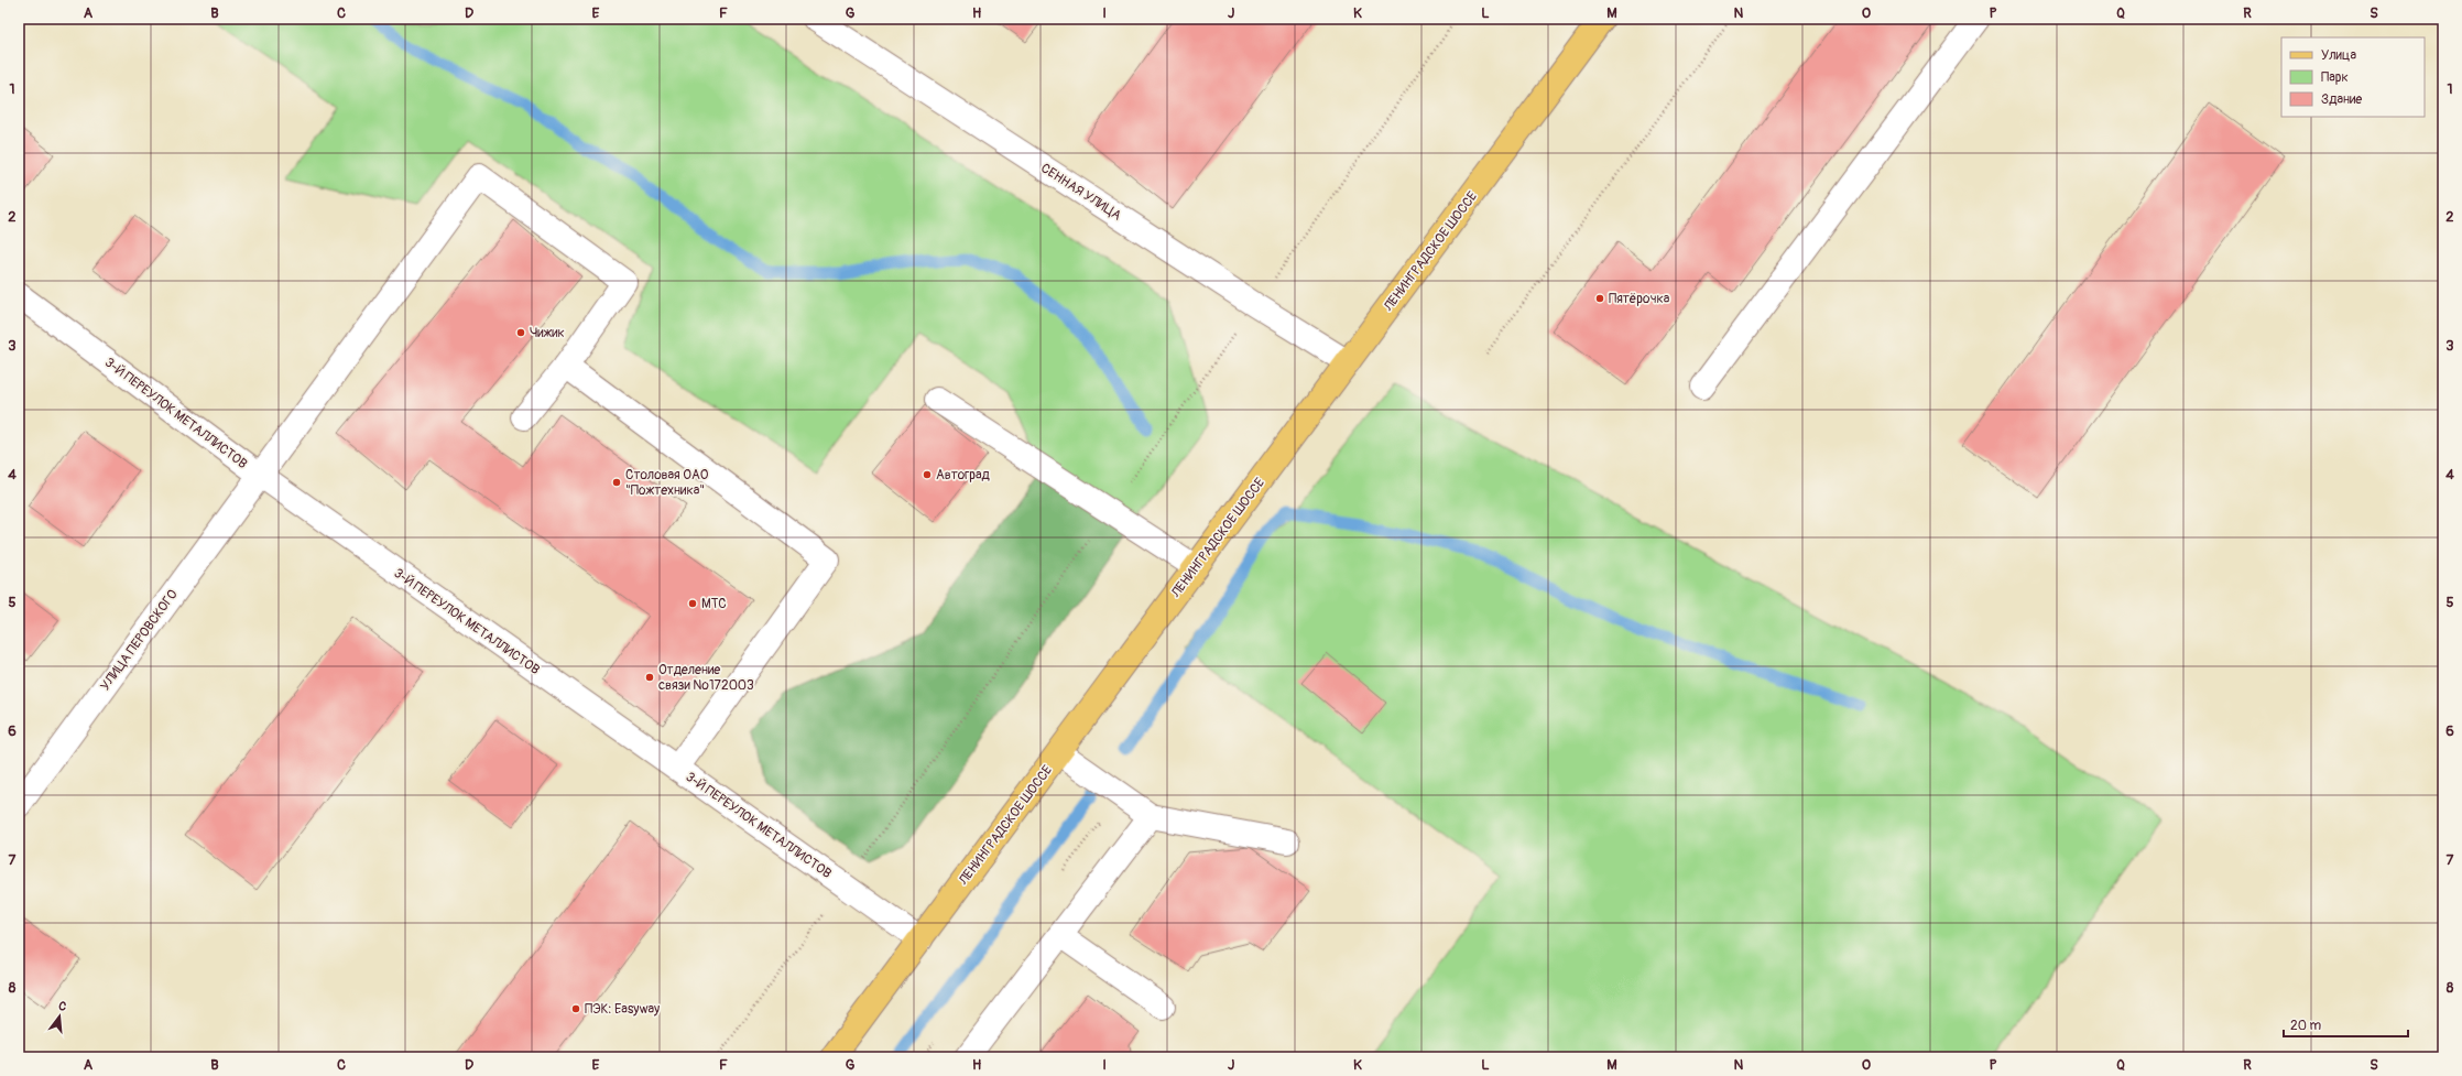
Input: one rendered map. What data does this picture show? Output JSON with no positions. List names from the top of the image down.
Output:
{
  "streets": {
    "main road": ["ЛЕНИНГРАДСКОЕ ШОССЕ"],
    "street": ["СЕННАЯ УЛИЦА", "3-Й ПЕРЕУЛОК МЕТАЛЛИСТОВ", "УЛИЦА ПЕРОВСКОГО"]
  },
  "crossings": [
    ["СЕННАЯ УЛИЦА", "ЛЕНИНГРАДСКОЕ ШОССЕ"],
    ["ЛЕНИНГРАДСКОЕ ШОССЕ", "3-Й ПЕРЕУЛОК МЕТАЛЛИСТОВ"],
    ["3-Й ПЕРЕУЛОК МЕТАЛЛИСТОВ", "УЛИЦА ПЕРОВСКОГО"]
  ],
  "places": [
    "Пятёрочка",
    "Чижик",
    "Автоград",
    "Столовая ОАО \"Пожтехника\"",
    "МТС",
    "Отделение связи №172003",
    "ПЭК: Easyway"
  ],
  "legend": ["Улица", "Парк", "Здание"],
  "scale_bar": "20 m",
  "north": "top",
  "grid": {
    "columns": [
      "A",
      "B",
      "C",
      "D",
      "E",
      "F",
      "G",
      "H",
      "I",
      "J",
      "K",
      "L",
      "M",
      "N",
      "O",
      "P",
      "Q",
      "R",
      "S"
    ],
    "rows": [
      "1",
      "2",
      "3",
      "4",
      "5",
      "6",
      "7",
      "8"
    ]
  }
}
